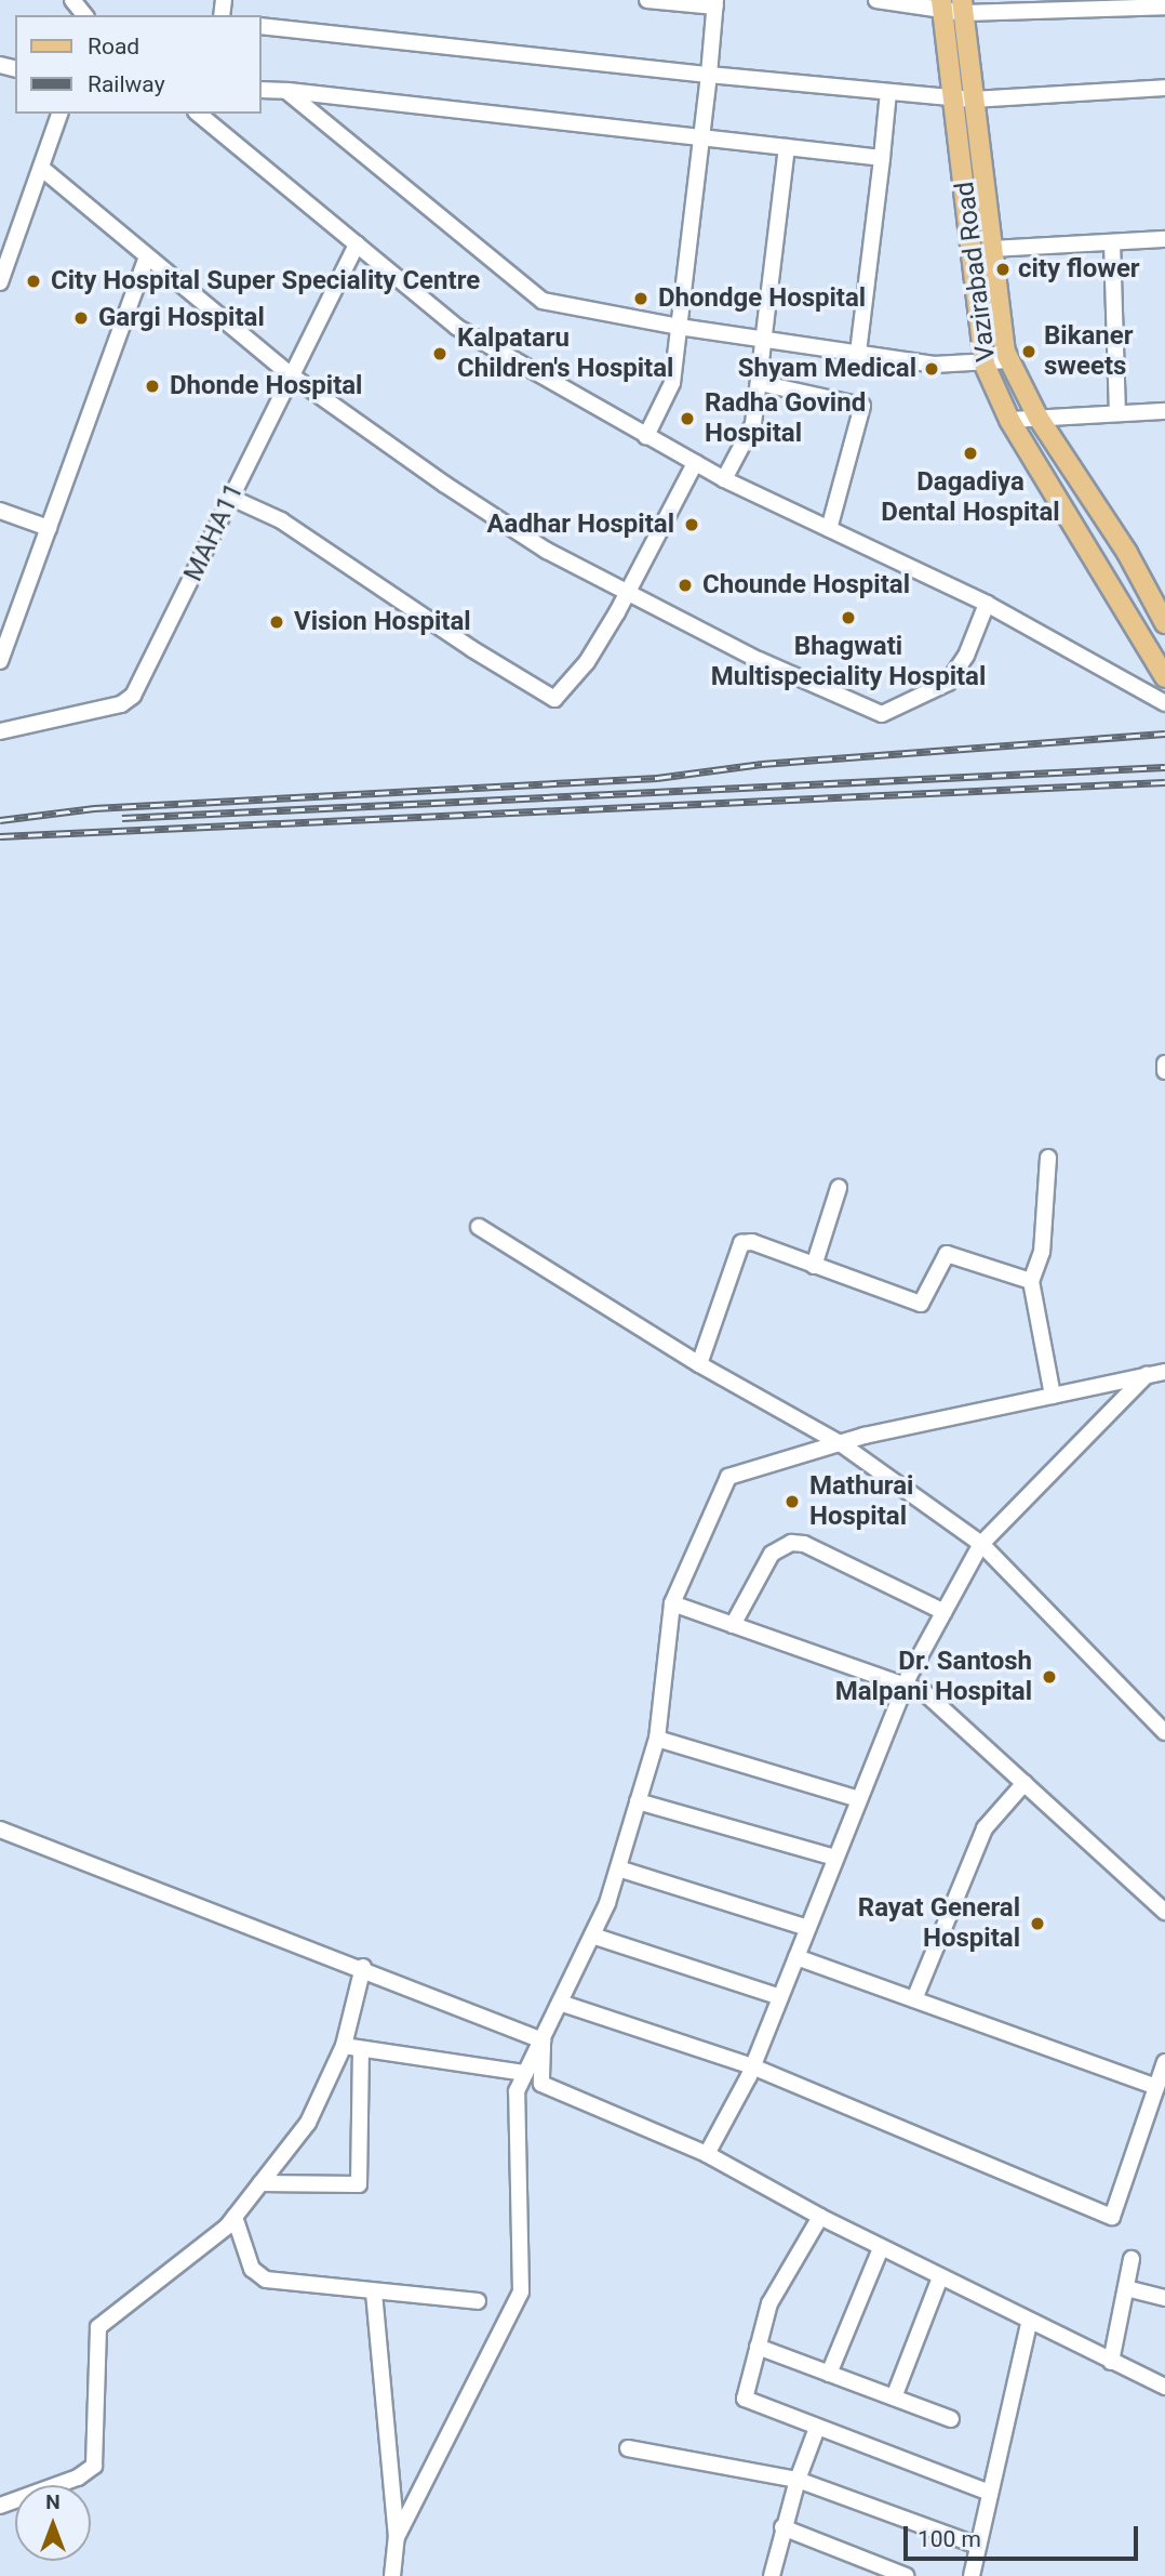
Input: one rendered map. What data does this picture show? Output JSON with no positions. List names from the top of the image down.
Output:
{
  "streets": {
    "main road": ["Vazirabad Road"],
    "street": ["MAHA11"]
  },
  "places": [
    "city flower",
    "City Hospital Super Speciality Centre",
    "Dhondge Hospital",
    "Gargi Hospital",
    "Bikaner sweets",
    "Kalpataru Children's Hospital",
    "Shyam Medical",
    "Dhonde Hospital",
    "Radha Govind Hospital",
    "Dagadiya Dental Hospital",
    "Aadhar Hospital",
    "Chounde Hospital",
    "Bhagwati Multispeciality Hospital",
    "Vision Hospital",
    "Mathurai Hospital",
    "Dr. Santosh Malpani Hospital",
    "Rayat General Hospital"
  ],
  "legend": ["Road", "Railway"],
  "scale_bar": "100 m",
  "north": "top"
}
